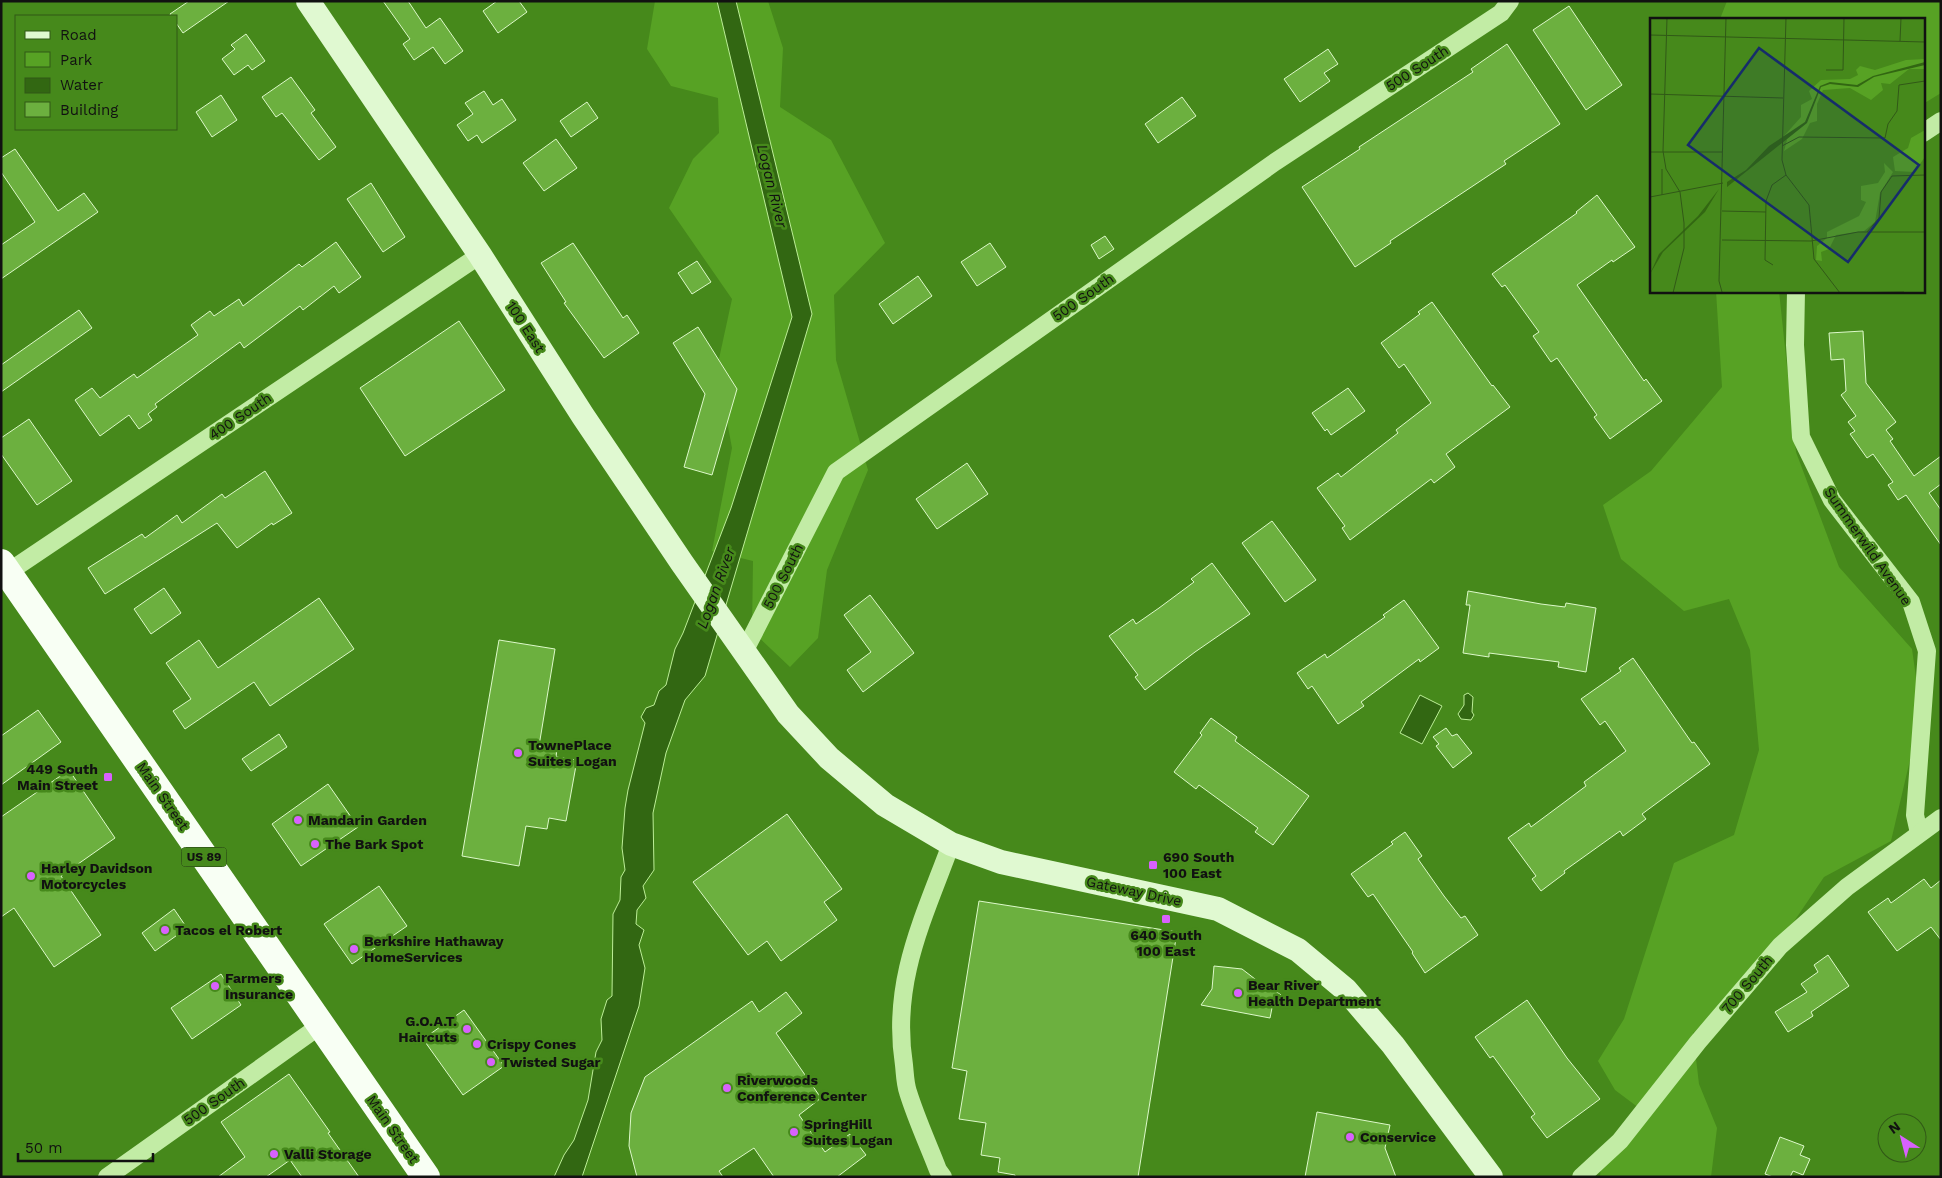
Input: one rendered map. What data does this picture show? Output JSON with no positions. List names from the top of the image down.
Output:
{
  "streets": {
    "highway": ["Main Street", "US 89"],
    "main road": ["100 East", "Gateway Drive"],
    "street": [
      "500 South",
      "400 South",
      "Summerwild Avenue",
      "700 South"
    ]
  },
  "crossings": [
    ["500 South", "100 East"],
    ["500 South", "Main Street"],
    ["500 South", "Gateway Drive"],
    ["100 East", "400 South"],
    ["100 East", "Gateway Drive"],
    ["400 South", "Main Street"],
    ["Summerwild Avenue", "700 South"]
  ],
  "water": ["Logan River"],
  "places": {
    "other": [
      "TownePlace Suites Logan",
      "Mandarin Garden",
      "The Bark Spot",
      "Harley Davidson Motorcycles",
      "Tacos el Robert",
      "Berkshire Hathaway HomeServices",
      "Farmers Insurance",
      "Bear River Health Department",
      "G.O.A.T. Haircuts",
      "Crispy Cones",
      "Twisted Sugar",
      "Riverwoods Conference Center",
      "SpringHill Suites Logan",
      "Conservice",
      "Valli Storage"
    ],
    "transit": ["449 South Main Street", "690 South 100 East", "640 South 100 East"]
  },
  "legend": [
    "Road",
    "Park",
    "Water",
    "Building"
  ],
  "scale_bar": "50 m",
  "north": "top left"
}
